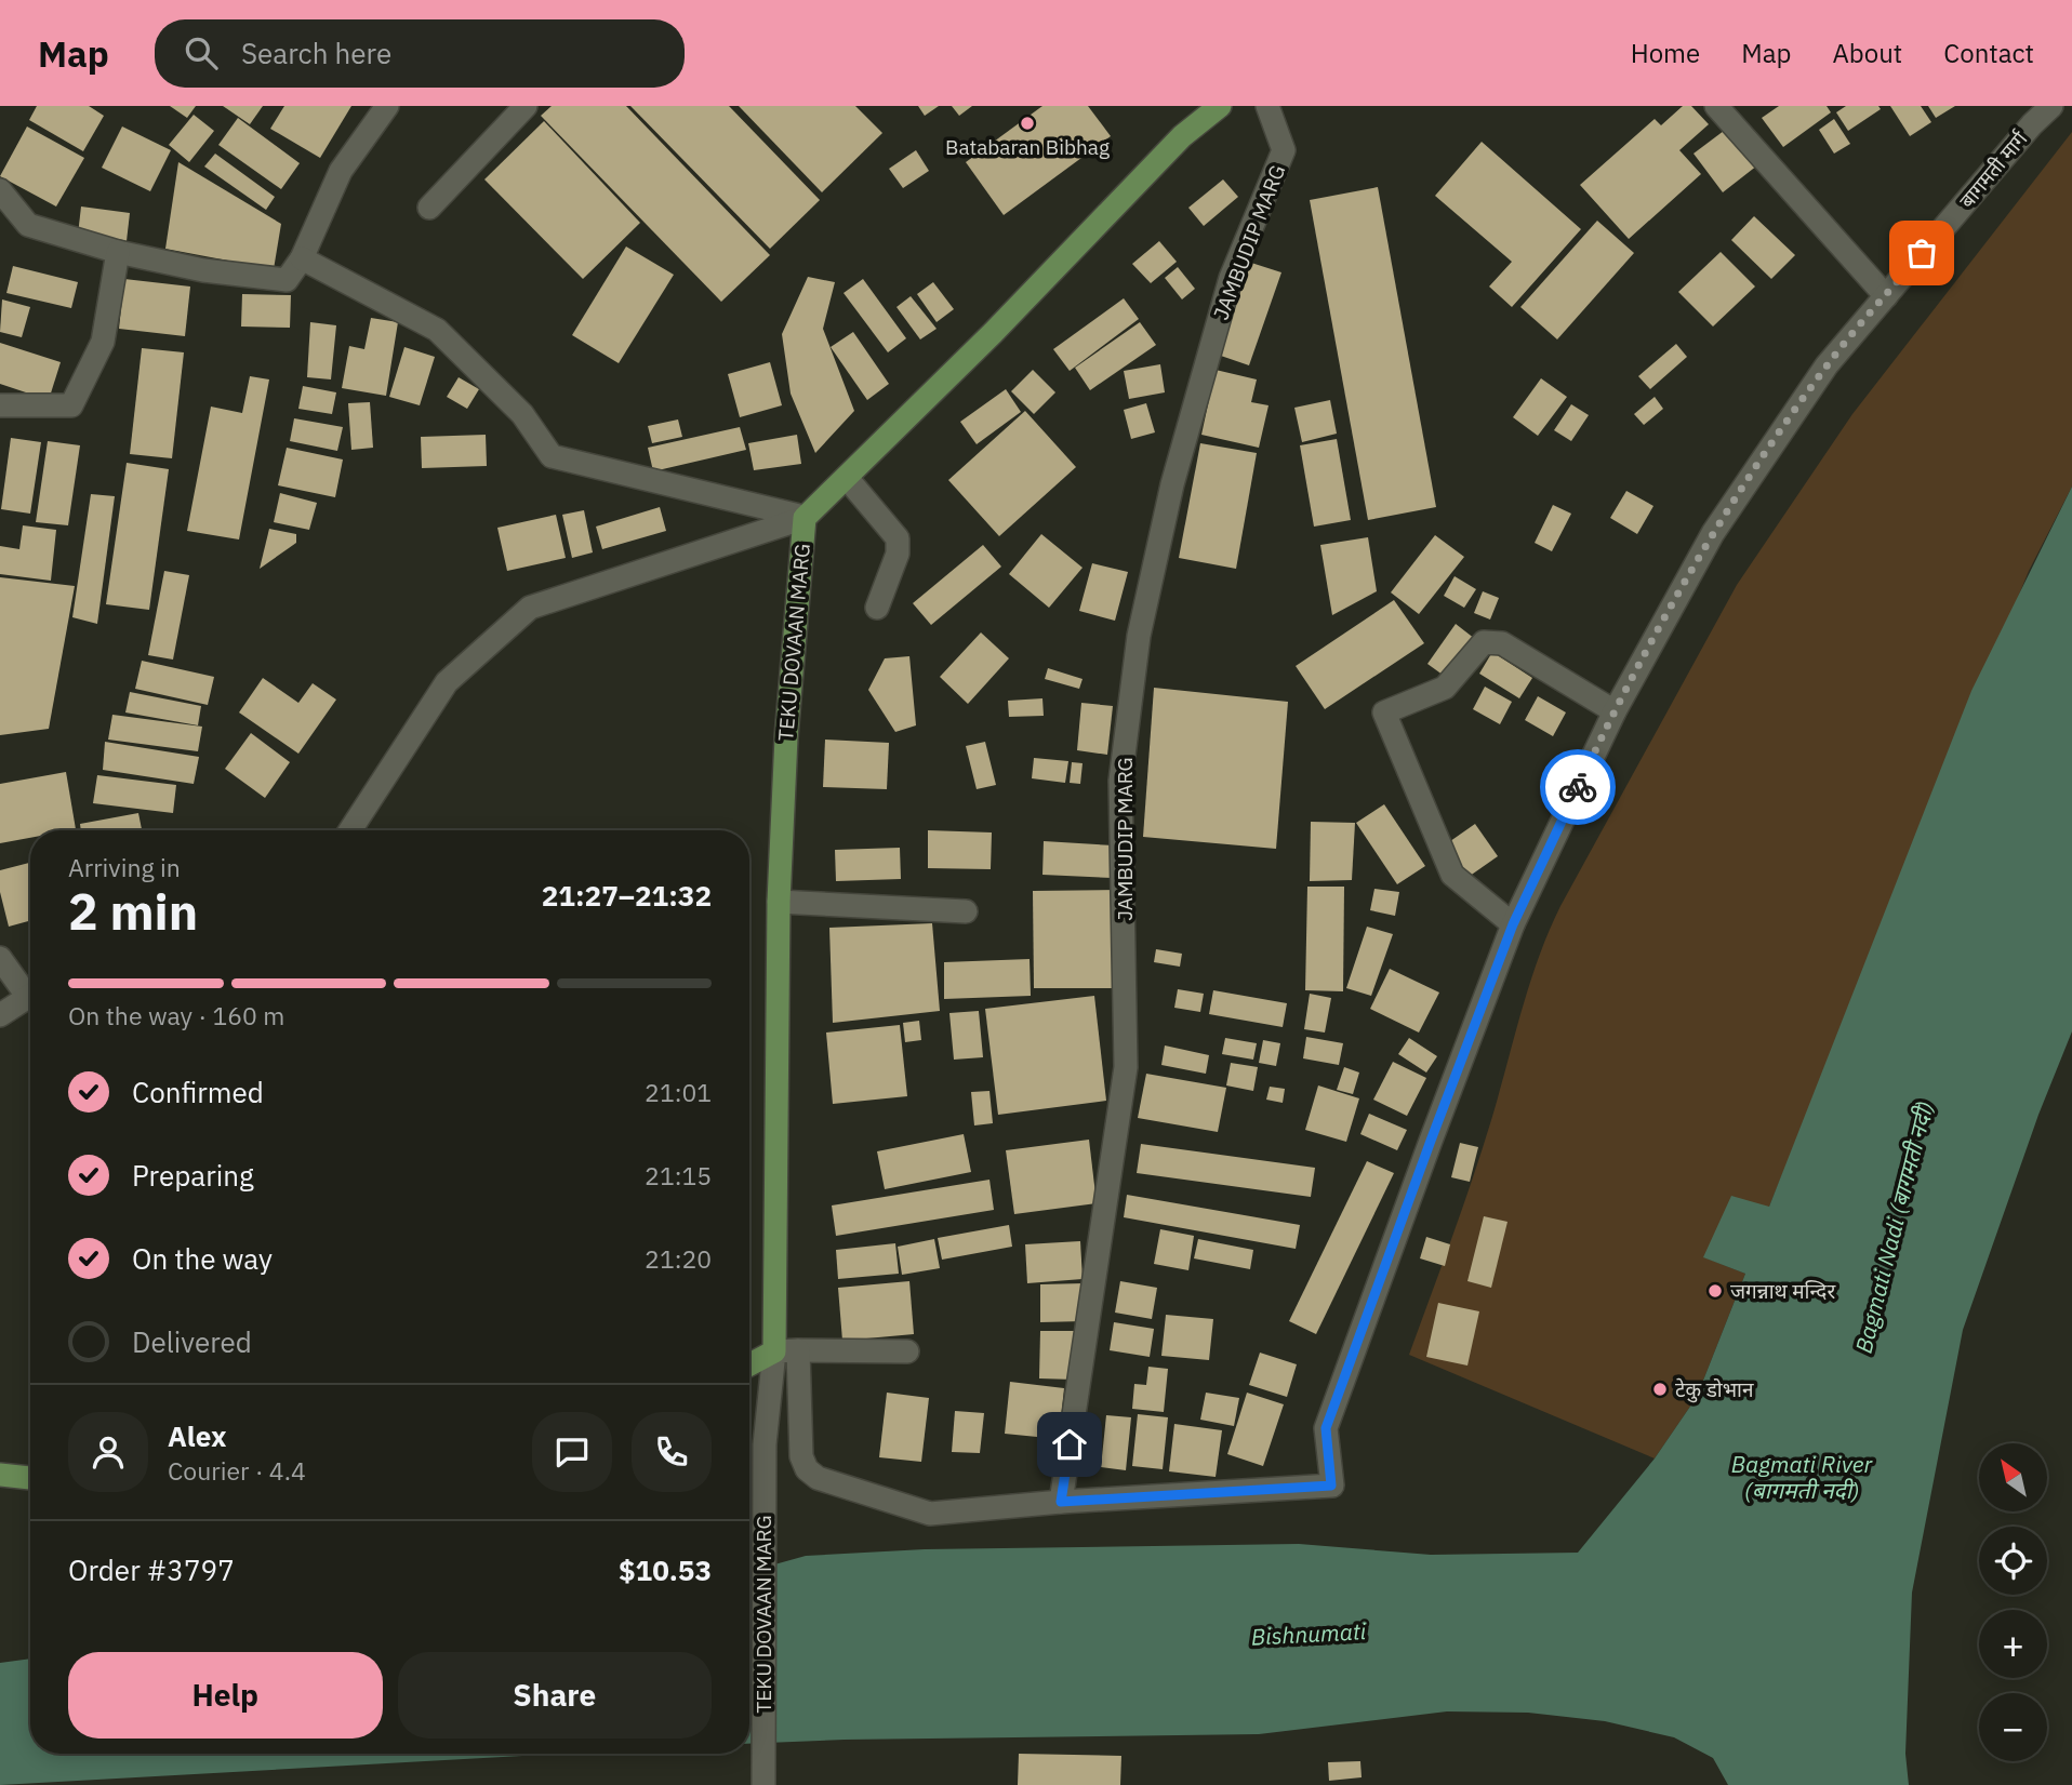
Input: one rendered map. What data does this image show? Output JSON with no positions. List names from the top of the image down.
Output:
{
  "streets": {
    "main road": ["TEKU DOVAAN MARG"],
    "street": ["बागमती मार्ग", "JAMBUDIP MARG"]
  },
  "crossings": [
    ["बागमती मार्ग", "JAMBUDIP MARG"]
  ],
  "water": ["Bagmati Nadi (बागमती नदी)", "Bagmati River (बागमती नदी)", "Bishnumati"],
  "places": ["Batabaran Bibhag", "जगन्नाथ मन्दिर", "टेकु डोभान"],
  "north": "top left",
  "page": {
    "header": "Map",
    "search": "Search here",
    "nav": [
      "Home",
      "Map",
      "About",
      "Contact"
    ],
    "heading": ["2 min", "Arriving in", "21:27–21:32"],
    "panel": [
      "Alex",
      "Courier · 4.4",
      "Order #3797",
      "$10.53"
    ],
    "bar": "On the way · 160 m",
    "list": [
      ["Confirmed", "21:01"],
      ["Preparing", "21:15"],
      ["On the way", "21:20"],
      "Delivered"
    ],
    "map_buttons": ["+", "−"],
    "buttons": ["Help", "Share"]
  }
}
